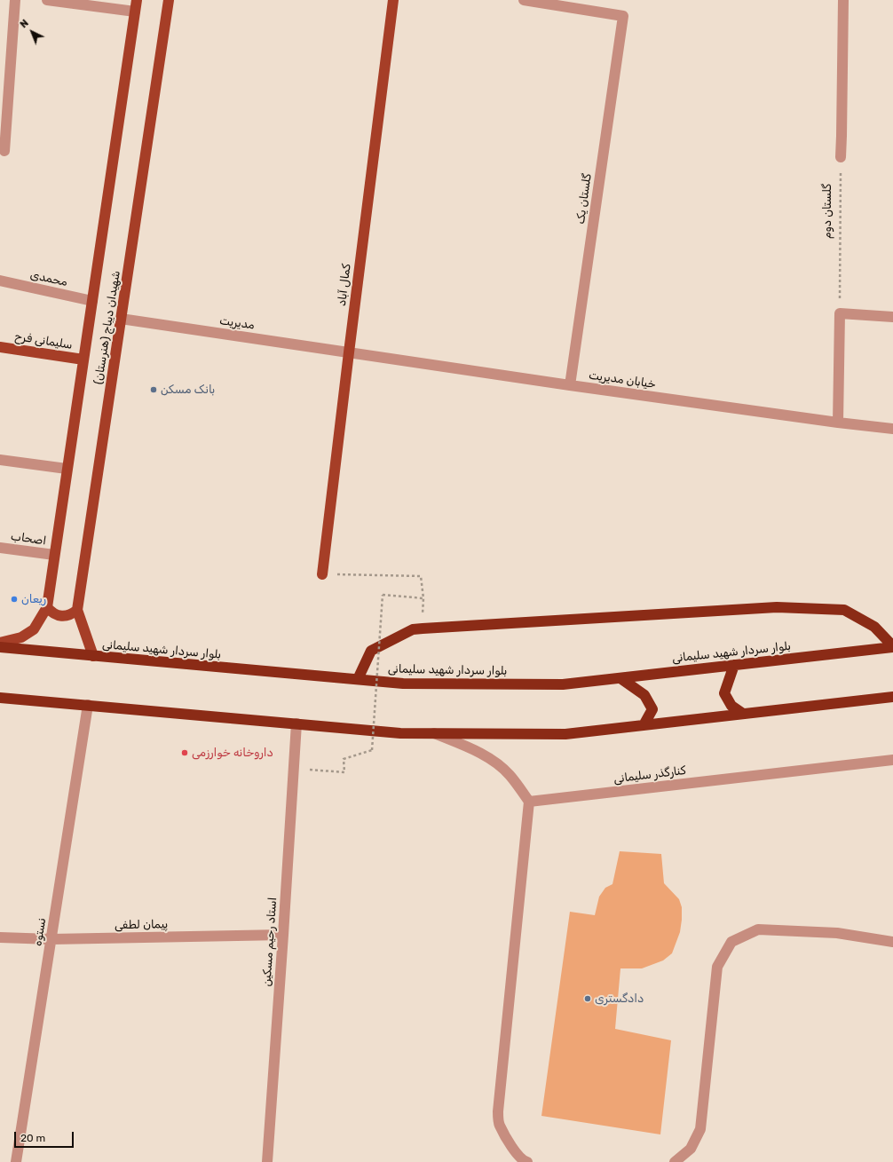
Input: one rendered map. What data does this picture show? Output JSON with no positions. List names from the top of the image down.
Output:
{
  "streets": {
    "highway": ["بلوار سردار شهید سلیمانی"],
    "main road": ["کمال آباد", "شهیدان دیباج (هنرستان)", "سلیمانی فرح"],
    "street": [
      "گلستان یک",
      "محمدی",
      "مدیریت",
      "خیابان مدیریت",
      "اصحاب",
      "کنارگذر سلیمانی",
      "پیمان لطفی",
      "نستوه",
      "استاد رحیم مسکین"
    ],
    "path": ["گلستان دوم"]
  },
  "crossings": [
    ["گلستان یک", "خیابان مدیریت"],
    ["محمدی", "شهیدان دیباج (هنرستان)"],
    ["کمال آباد", "مدیریت"],
    ["کمال آباد", "خیابان مدیریت"],
    ["مدیریت", "شهیدان دیباج (هنرستان)"],
    ["مدیریت", "خیابان مدیریت"],
    ["شهیدان دیباج (هنرستان)", "سلیمانی فرح"],
    ["شهیدان دیباج (هنرستان)", "اصحاب"],
    ["شهیدان دیباج (هنرستان)", "بلوار سردار شهید سلیمانی"],
    ["پیمان لطفی", "نستوه"],
    ["پیمان لطفی", "استاد رحیم مسکین"]
  ],
  "places": [
    "بانک مسکن",
    "ریعان",
    "داروخانه خوارزمی",
    "دادگستری"
  ],
  "scale_bar": "20 m",
  "north": "top left"
}
